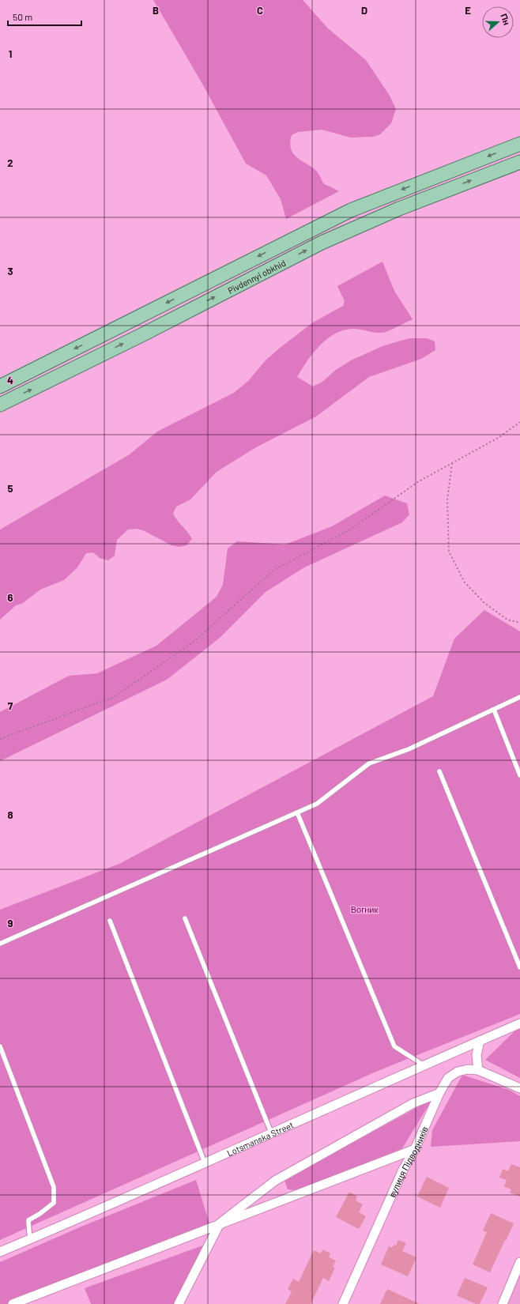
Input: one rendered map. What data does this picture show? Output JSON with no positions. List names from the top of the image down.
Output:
{
  "streets": {
    "main road": ["Pivdennyi obkhid"],
    "street": ["Lotsmanska Street", "вулиця Підводників"]
  },
  "parks": ["Вогник"],
  "scale_bar": "50 m",
  "north": "right",
  "grid": {
    "columns": [
      "B",
      "C",
      "D",
      "E"
    ],
    "rows": [
      "1",
      "2",
      "3",
      "4",
      "5",
      "6",
      "7",
      "8",
      "9"
    ]
  }
}
